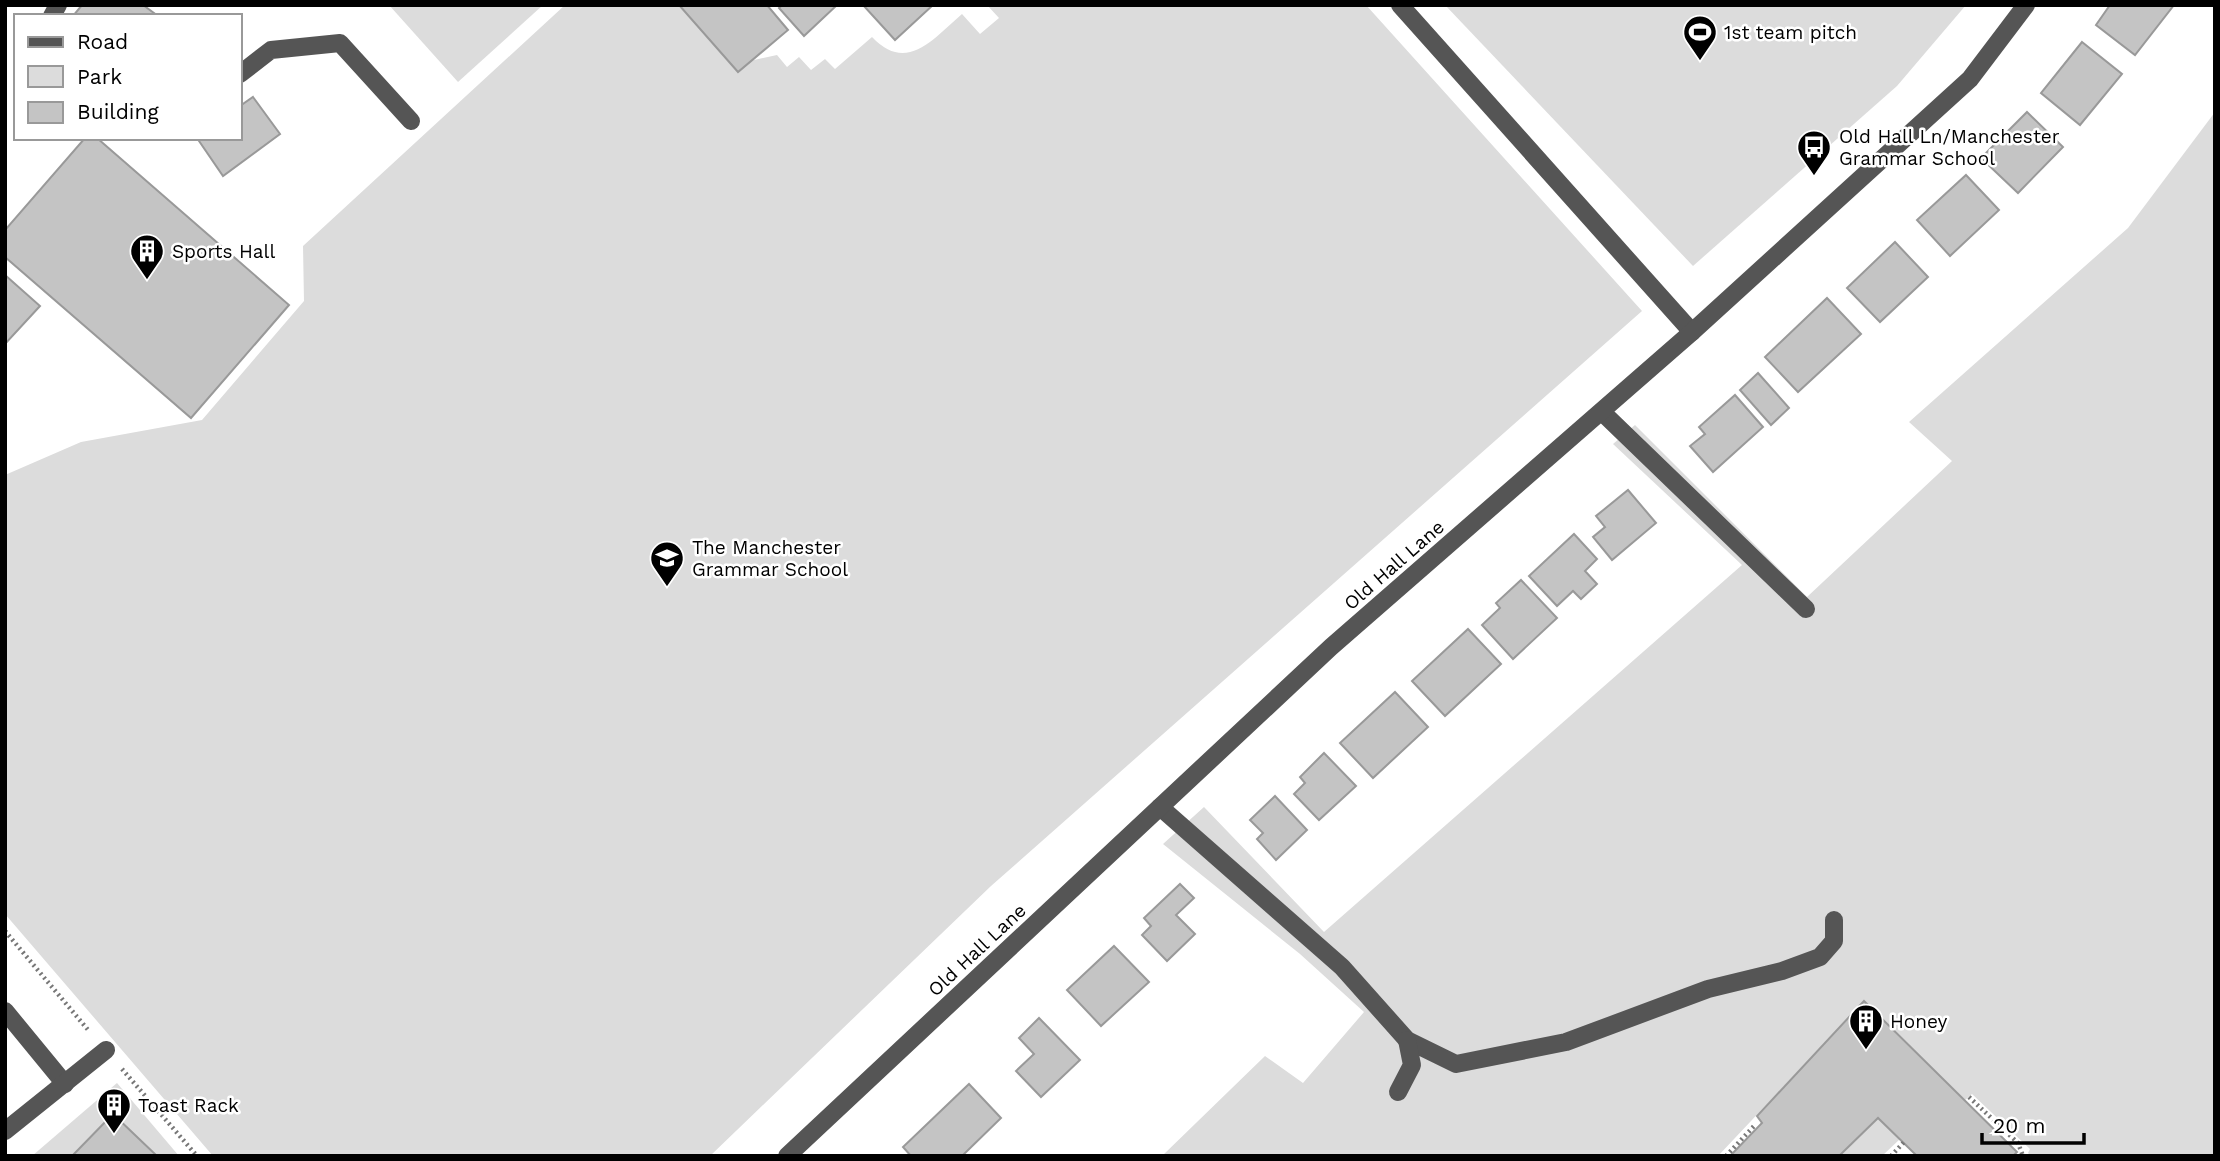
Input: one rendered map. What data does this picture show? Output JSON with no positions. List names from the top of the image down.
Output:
{
  "streets": {
    "street": ["Old Hall Lane"]
  },
  "places": {
    "sports": ["1st team pitch"],
    "bus stop": ["Old Hall Ln/Manchester Grammar School"],
    "building": ["Sports Hall", "Honey", "Toast Rack"],
    "school or university": ["The Manchester Grammar School"]
  },
  "legend": ["Road", "Park", "Building"],
  "scale_bar": "20 m"
}
